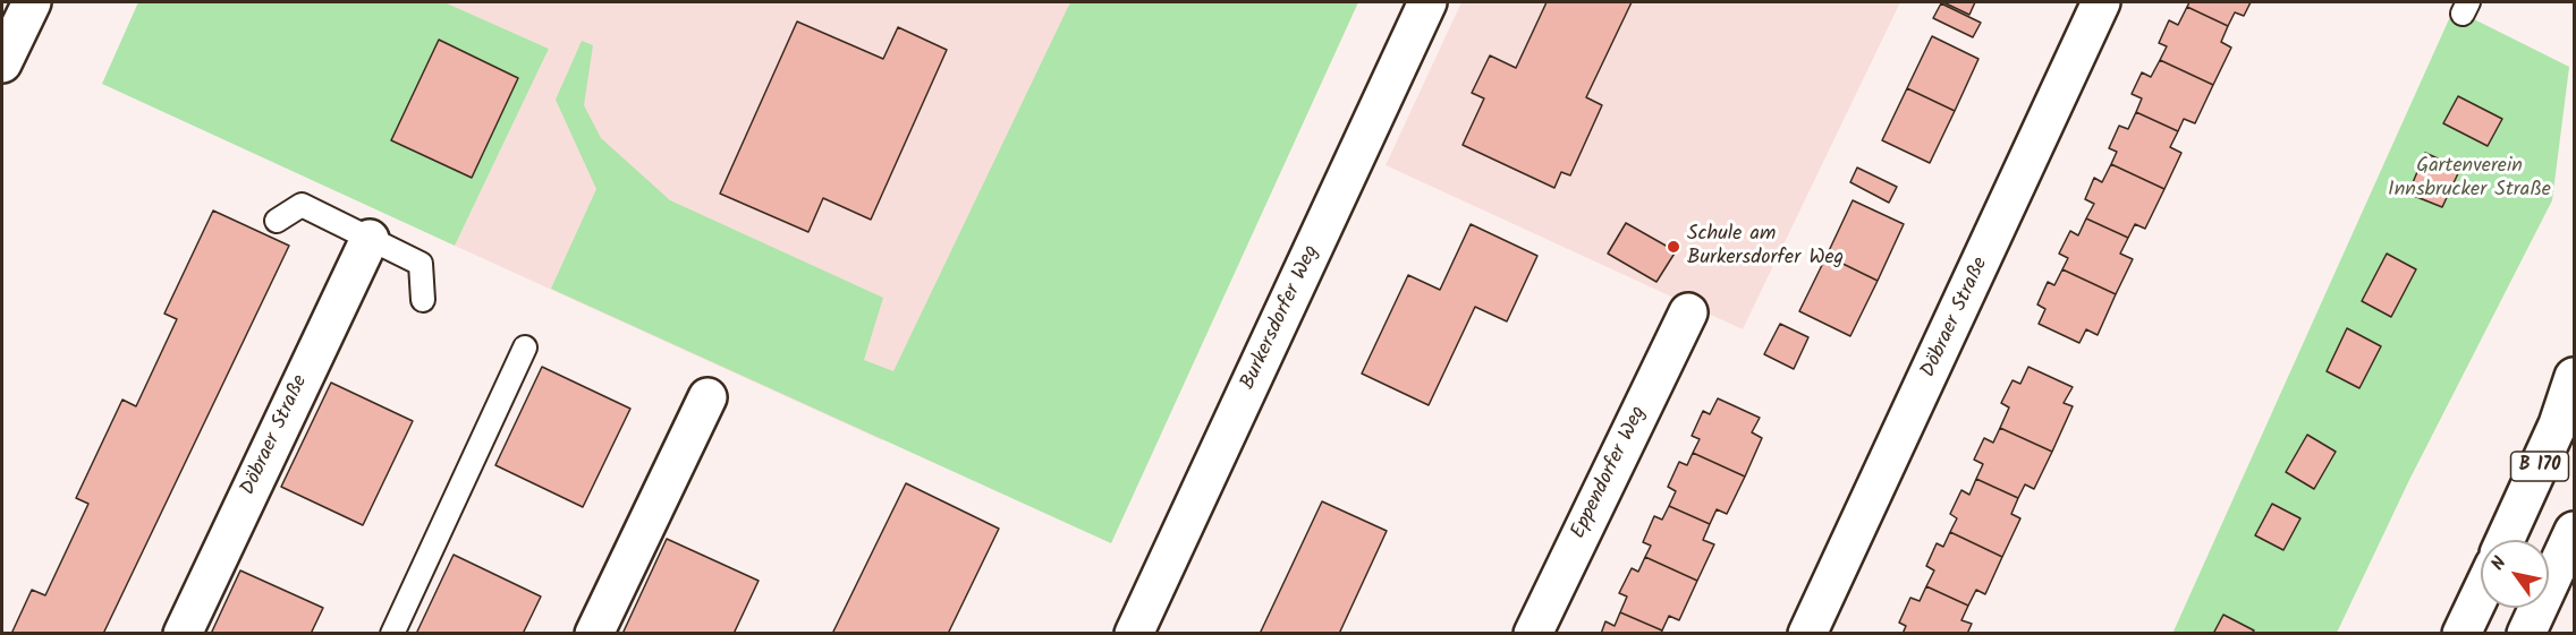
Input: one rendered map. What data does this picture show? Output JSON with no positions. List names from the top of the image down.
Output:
{
  "streets": {
    "street": [
      "Burkersdorfer Weg",
      "Döbraer Straße",
      "B 170",
      "Eppendorfer Weg"
    ]
  },
  "parks": ["Gartenverein Innsbrucker Straße"],
  "places": ["Schule am Burkersdorfer Weg"],
  "north": "top left"
}
